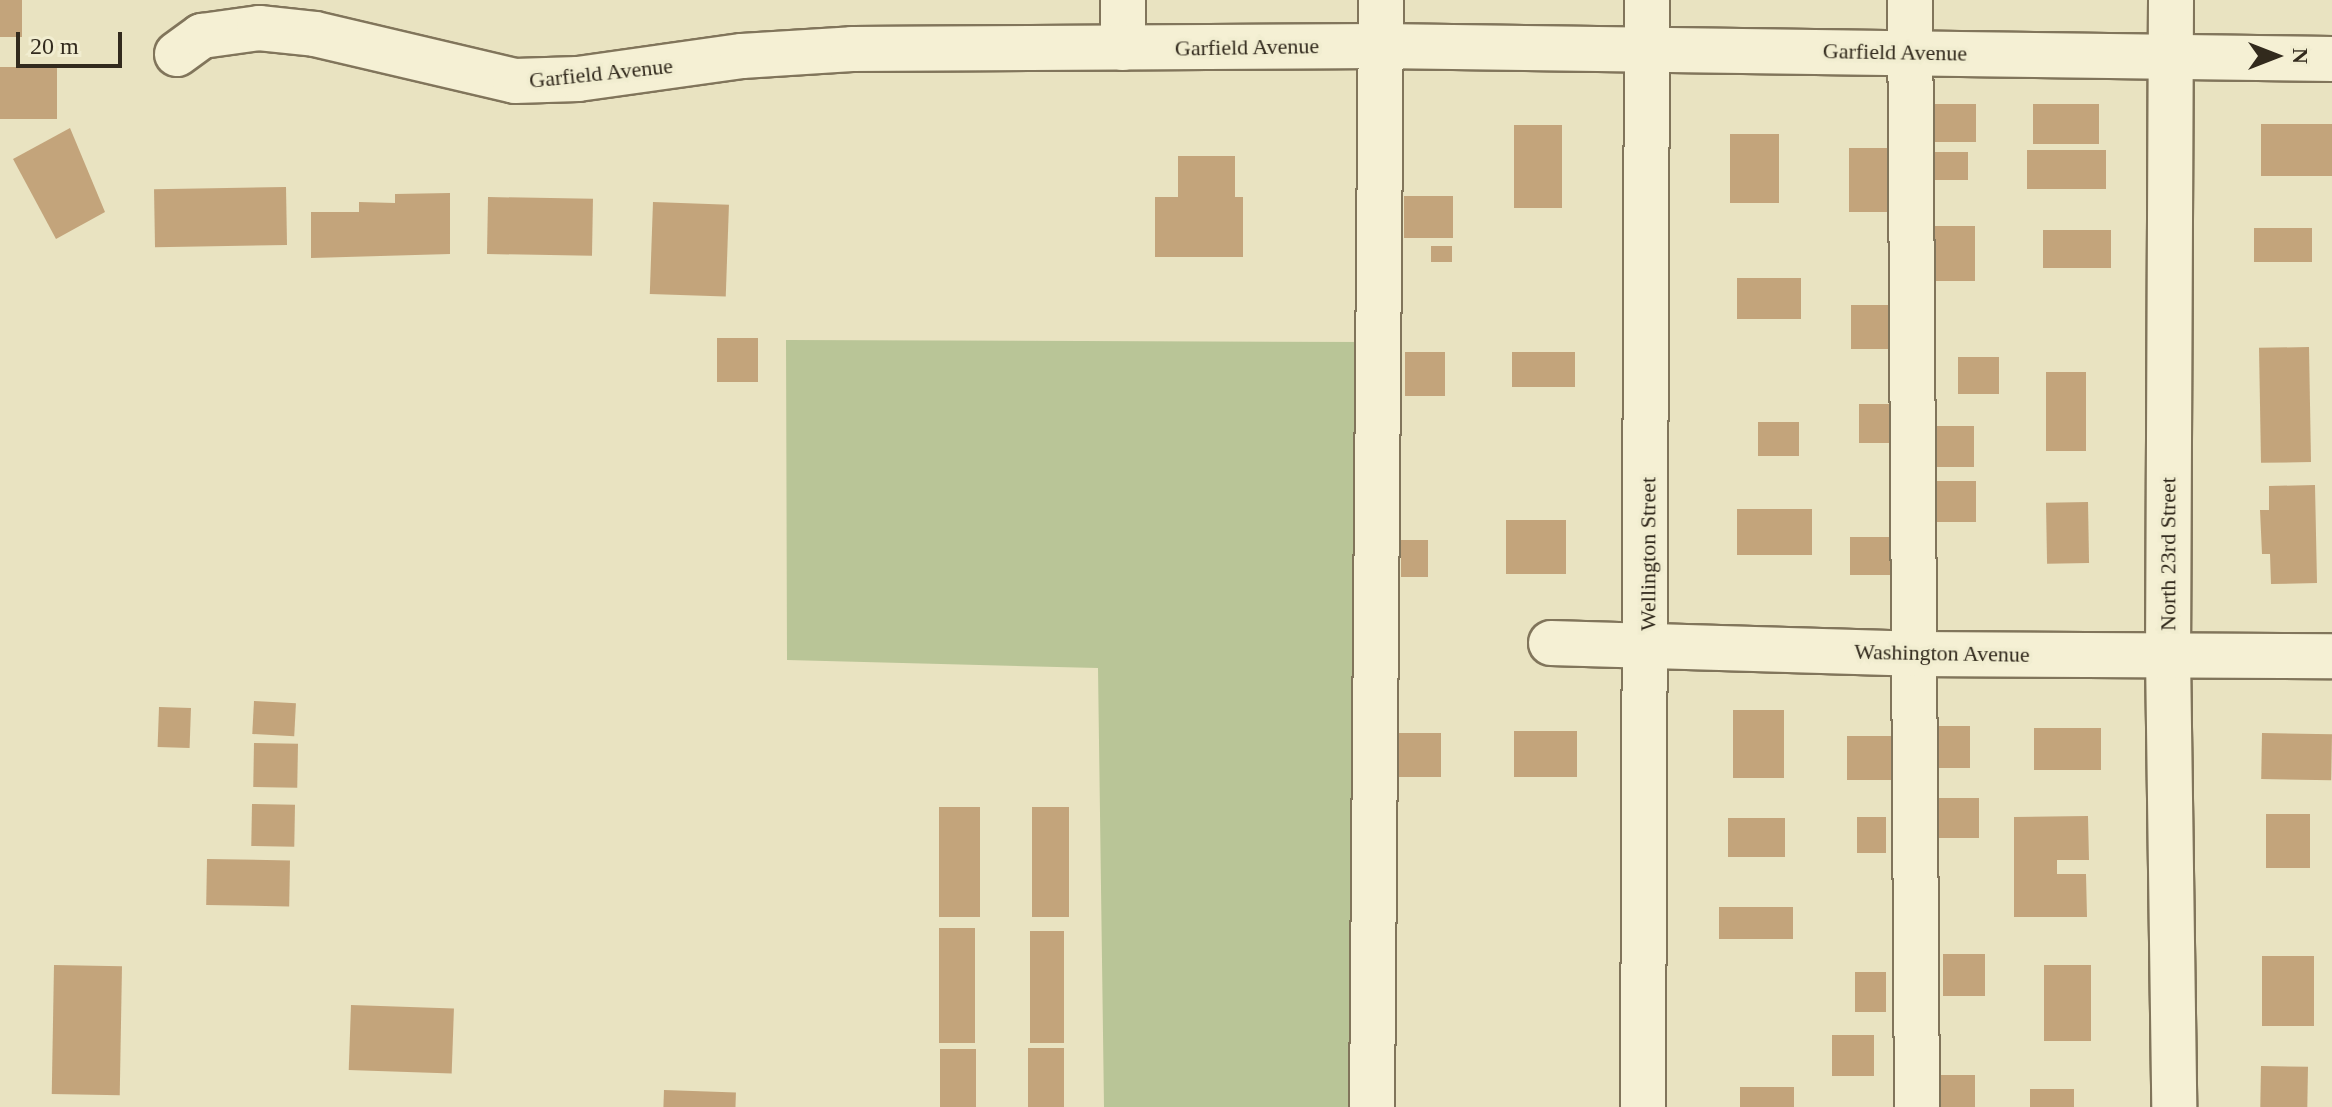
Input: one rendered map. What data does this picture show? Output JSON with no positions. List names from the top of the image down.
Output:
{
  "streets": {
    "street": [
      "Garfield Avenue",
      "Wellington Street",
      "North 23rd Street",
      "Washington Avenue"
    ]
  },
  "crossings": [
    ["Garfield Avenue", "Wellington Street"],
    ["Garfield Avenue", "North 23rd Street"],
    ["Wellington Street", "Washington Avenue"],
    ["North 23rd Street", "Washington Avenue"]
  ],
  "scale_bar": "20 m",
  "north": "right"
}
